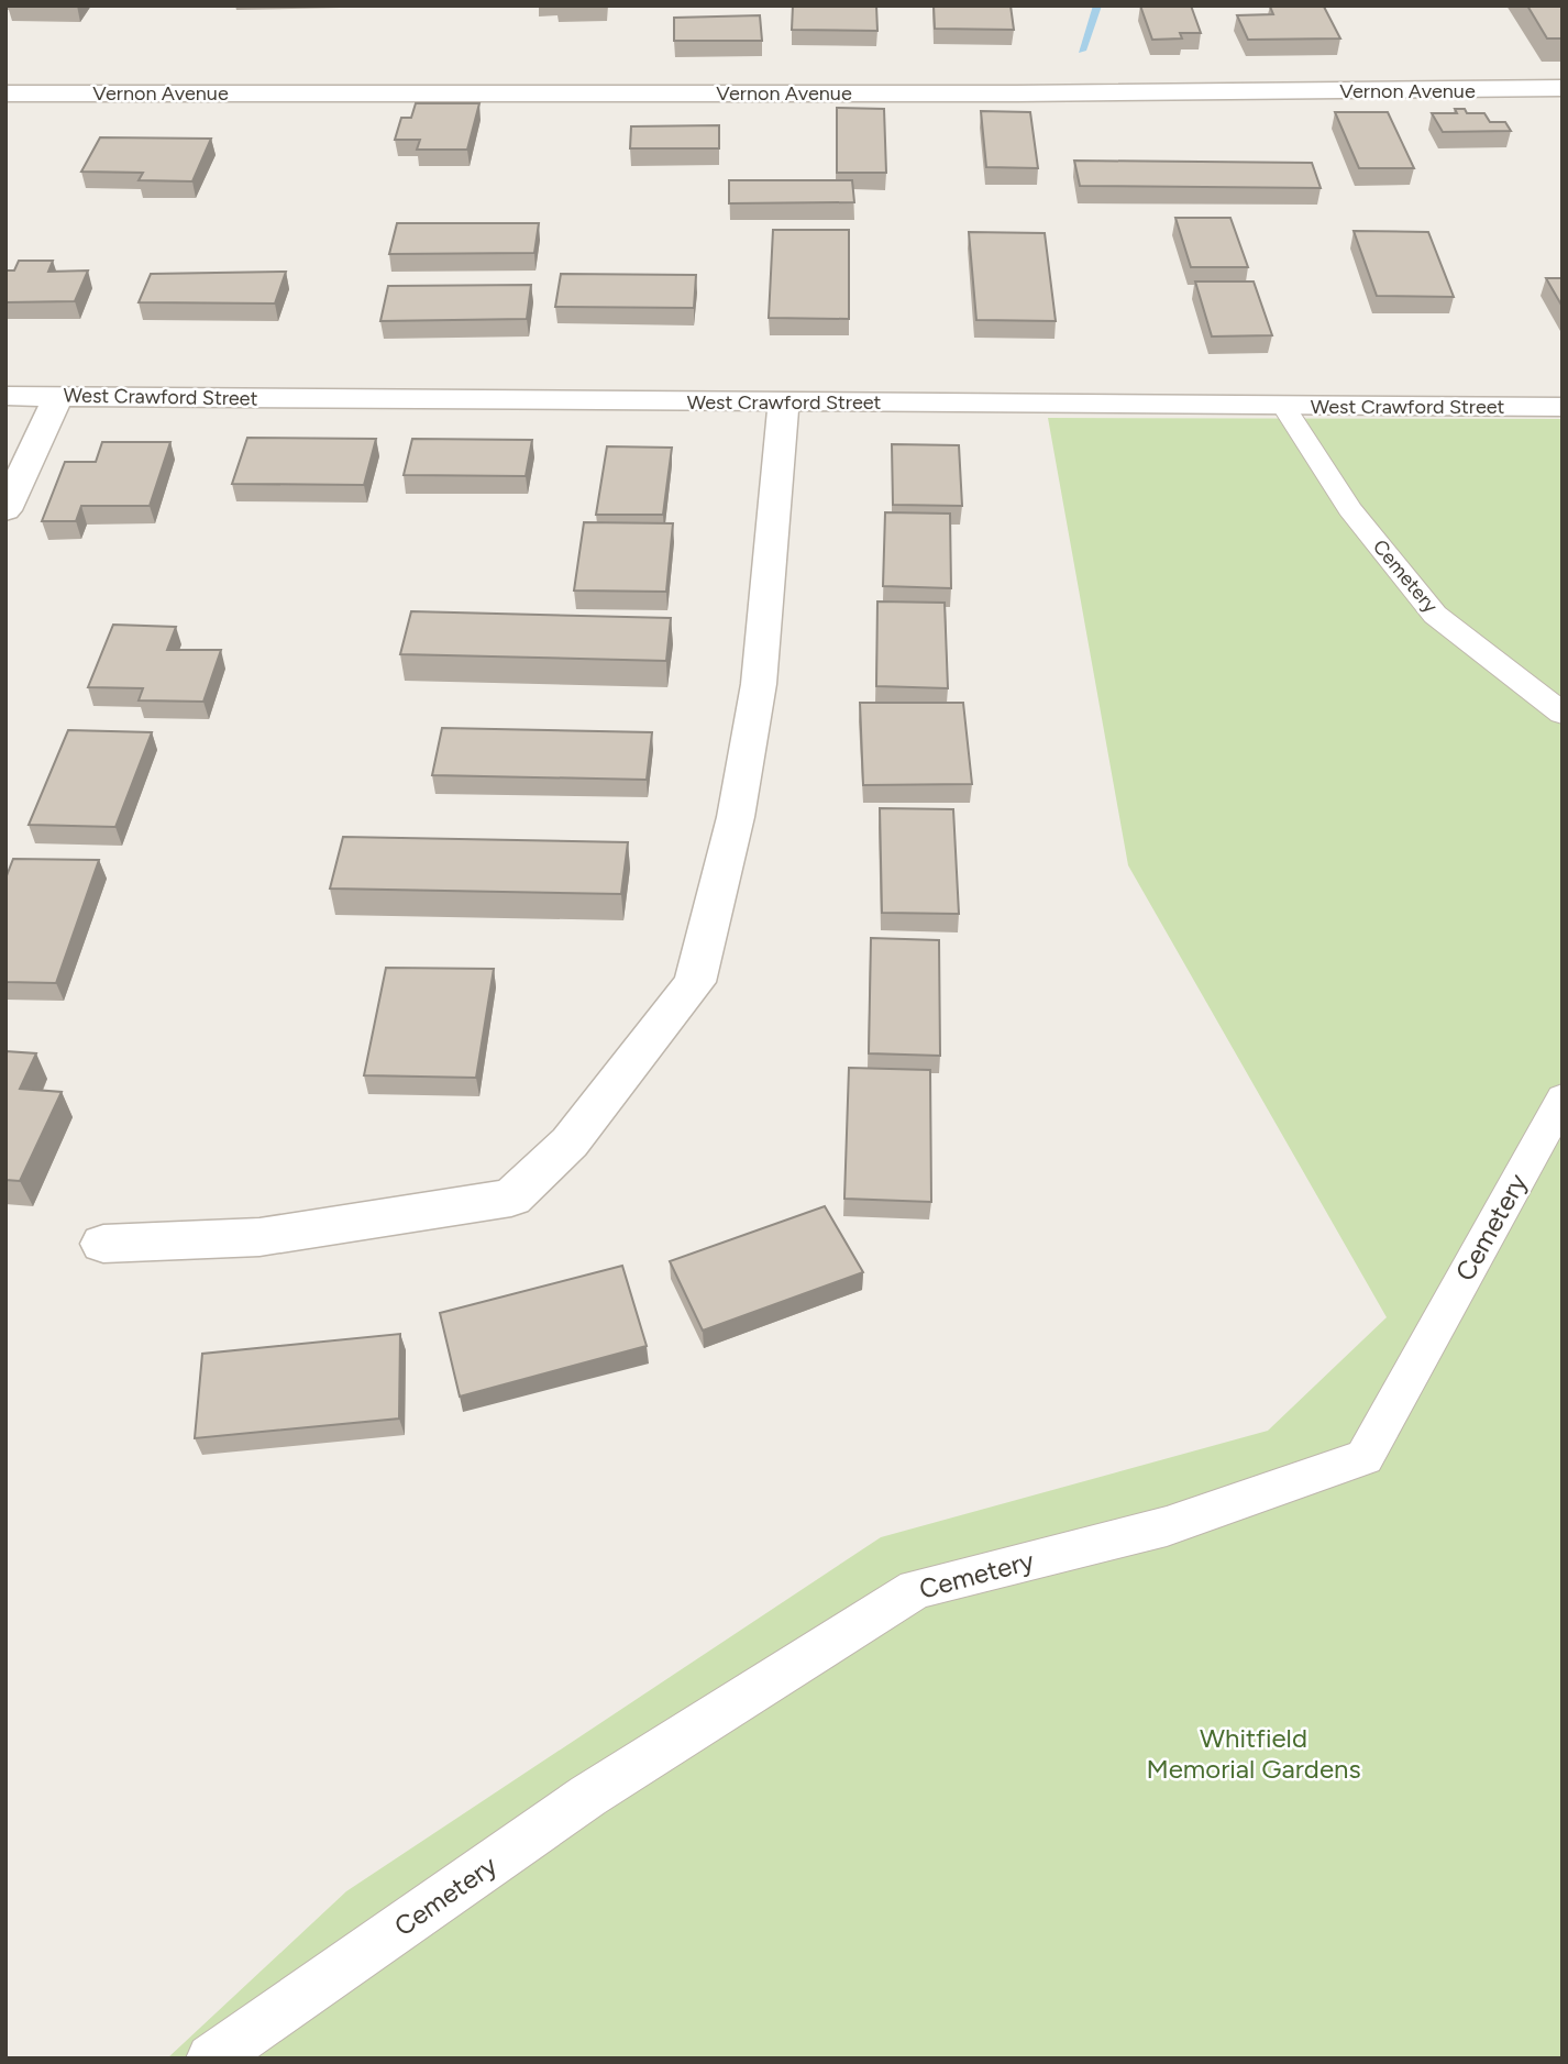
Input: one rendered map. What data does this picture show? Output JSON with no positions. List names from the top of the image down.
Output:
{
  "streets": {
    "street": ["Vernon Avenue", "West Crawford Street"],
    "lane": ["Cemetery"]
  },
  "crossings": [
    ["West Crawford Street", "Cemetery"]
  ],
  "parks": ["Whitfield Memorial Gardens"]
}
